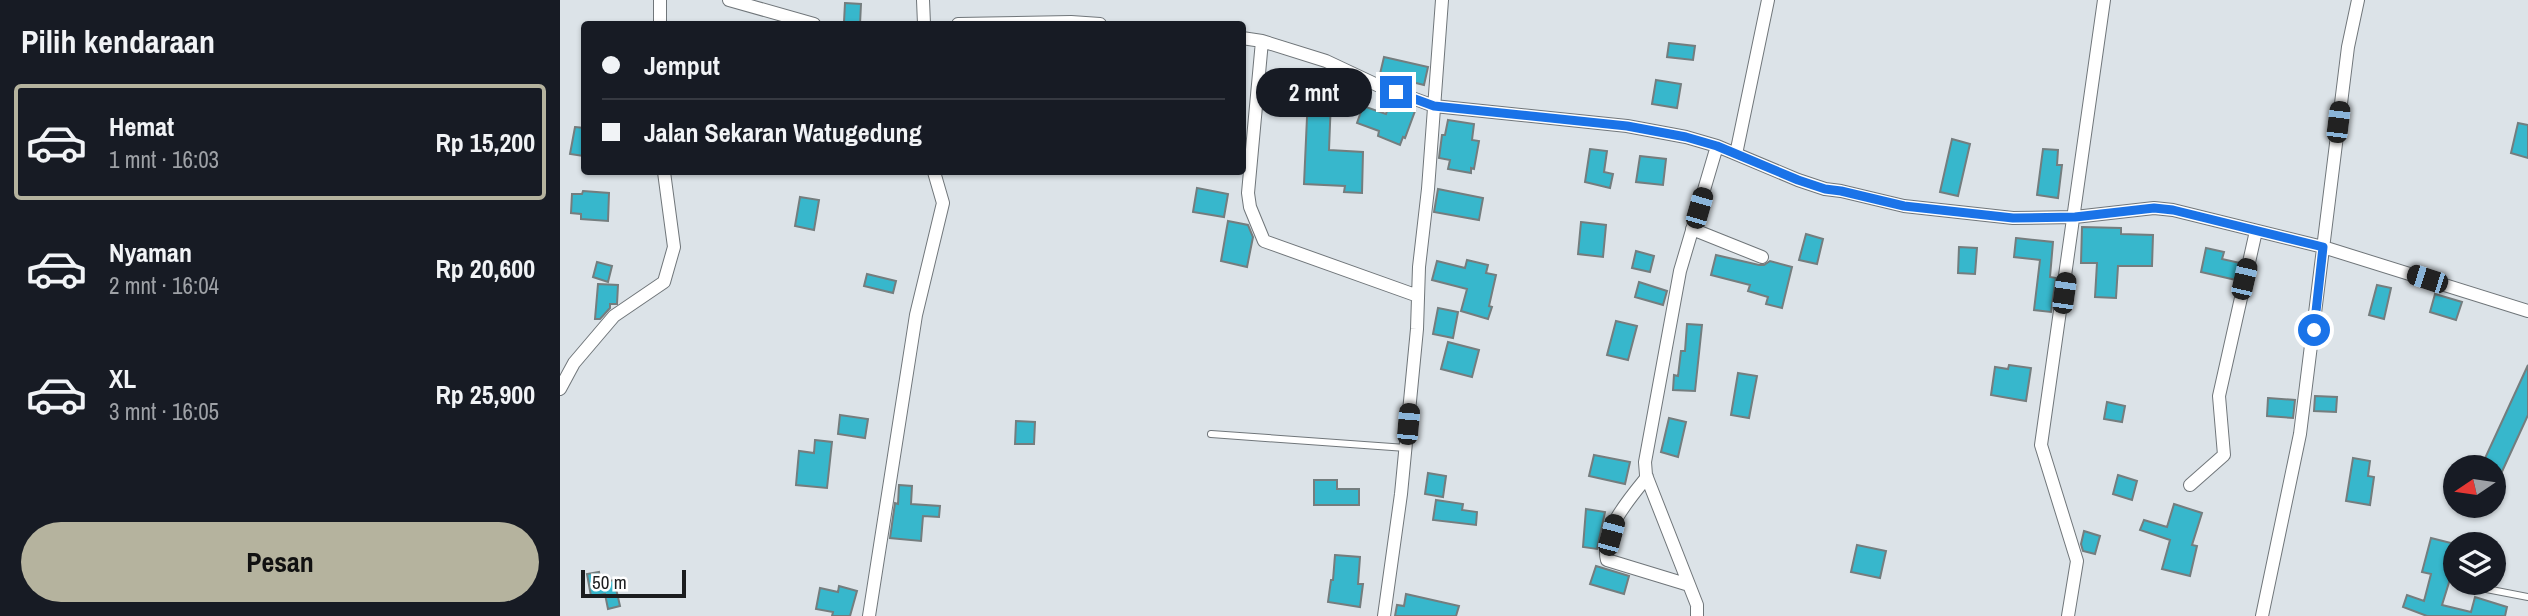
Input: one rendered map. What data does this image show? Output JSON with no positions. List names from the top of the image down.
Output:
{
  "scale_bar": "50 m",
  "north": "left",
  "page": {
    "heading": "Pilih kendaraan",
    "banner": ["Jemput", "Jalan Sekaran Watugedung"],
    "bubble": "2 mnt",
    "list": [
      {
        "name": "Hemat",
        "note": "1 mnt · 16:03",
        "value": "Rp 15,200"
      },
      {
        "name": "Nyaman",
        "note": "2 mnt · 16:04",
        "value": "Rp 20,600"
      },
      {
        "name": "XL",
        "note": "3 mnt · 16:05",
        "value": "Rp 25,900"
      }
    ],
    "buttons": "Pesan",
    "scale": "50 m"
  }
}
